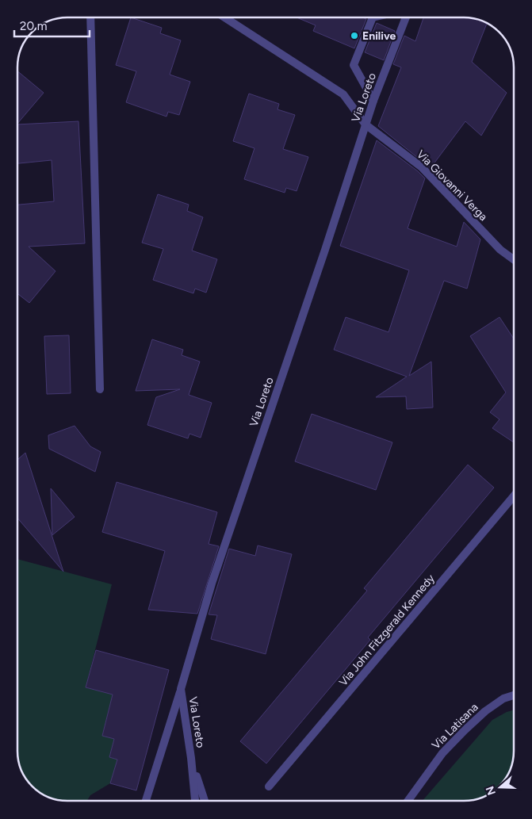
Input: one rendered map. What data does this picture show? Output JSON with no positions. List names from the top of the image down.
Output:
{
  "streets": {
    "street": [
      "Via Loreto",
      "Via Giovanni Verga",
      "Via John Fitzgerald Kennedy",
      "Via Latisana"
    ]
  },
  "crossings": [
    ["Via Loreto", "Via Giovanni Verga"]
  ],
  "places": ["Enilive"],
  "scale_bar": "20 m",
  "north": "left"
}
